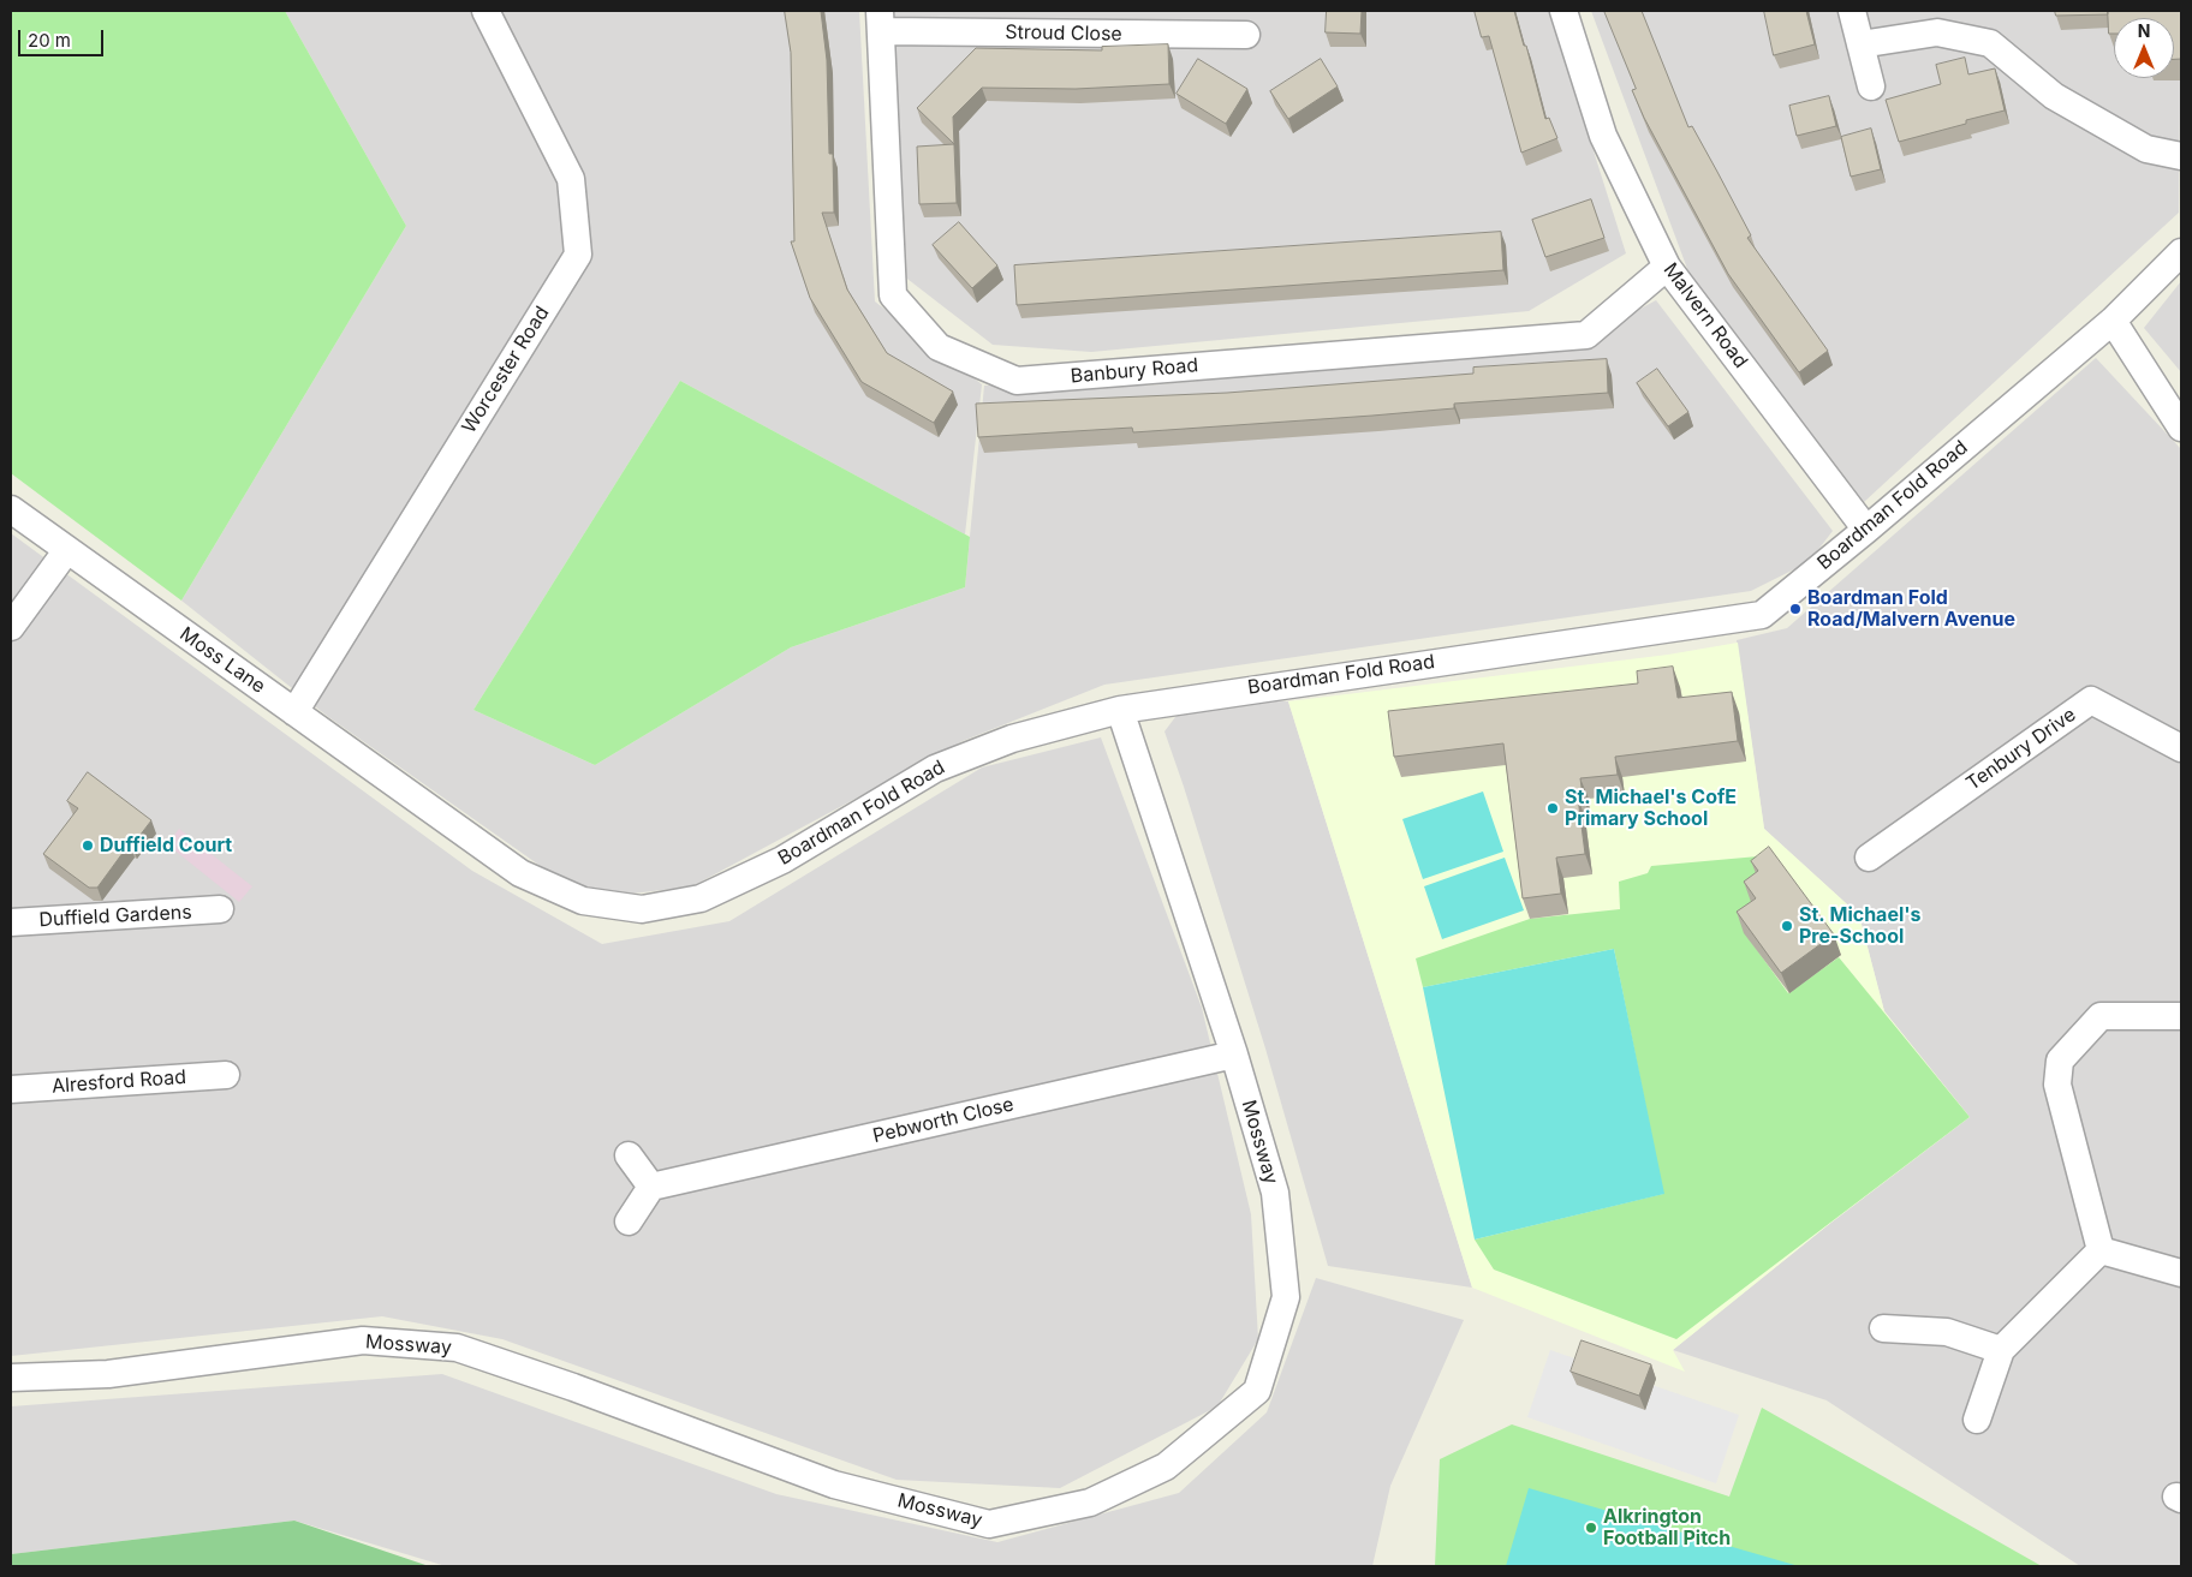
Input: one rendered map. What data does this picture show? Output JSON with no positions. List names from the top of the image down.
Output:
{
  "streets": {
    "street": [
      "Stroud Close",
      "Malvern Road",
      "Worcester Road",
      "Banbury Road",
      "Boardman Fold Road",
      "Moss Lane",
      "Tenbury Drive",
      "Duffield Gardens",
      "Alresford Road",
      "Pebworth Close",
      "Mossway"
    ]
  },
  "crossings": [
    ["Stroud Close", "Banbury Road"],
    ["Malvern Road", "Banbury Road"],
    ["Malvern Road", "Boardman Fold Road"],
    ["Worcester Road", "Moss Lane"],
    ["Boardman Fold Road", "Moss Lane"],
    ["Boardman Fold Road", "Mossway"],
    ["Pebworth Close", "Mossway"]
  ],
  "places": [
    "Boardman Fold Road/Malvern Avenue",
    "St. Michael's CofE Primary School",
    "Duffield Court",
    "St. Michael's Pre-School",
    "Alkrington Football Pitch"
  ],
  "scale_bar": "20 m",
  "north": "top"
}
